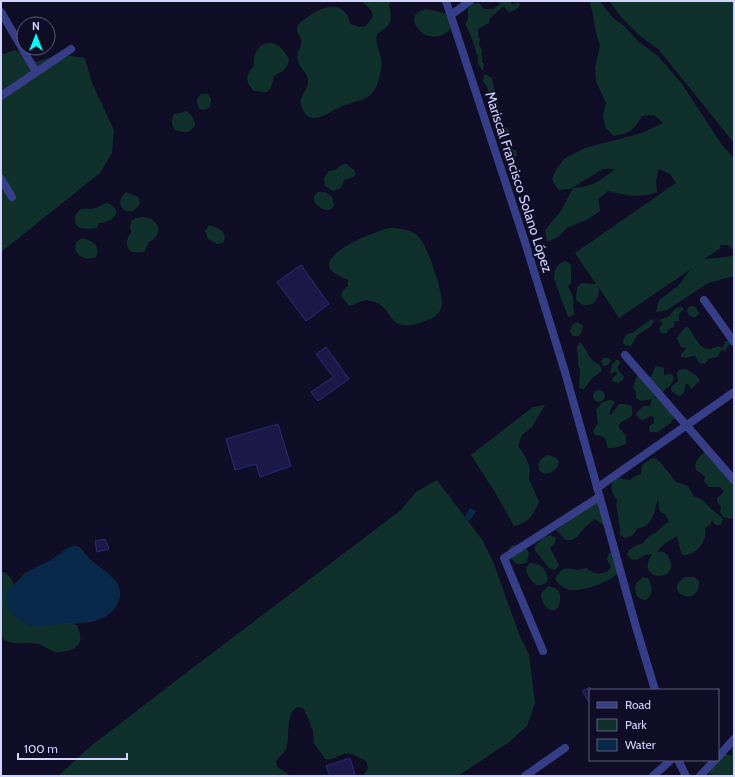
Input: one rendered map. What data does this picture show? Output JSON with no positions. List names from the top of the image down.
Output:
{
  "streets": {
    "street": ["Mariscal Francisco Solano López"]
  },
  "legend": ["Road", "Park", "Water"],
  "scale_bar": "100 m",
  "north": "top"
}
